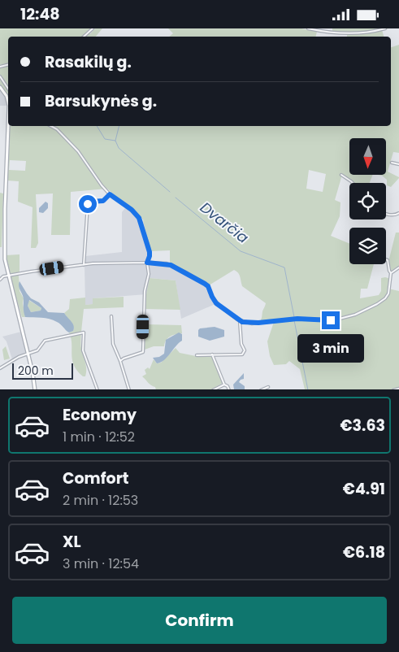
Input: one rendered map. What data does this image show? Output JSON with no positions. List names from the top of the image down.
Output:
{
  "water": ["Dvarčia"],
  "scale_bar": "200 m",
  "north": "bottom",
  "page": {
    "status": "12:48",
    "banner": ["Rasakilų g.", "Barsukynės g."],
    "bubble": "3 min",
    "scale": "200 m",
    "list": [
      {
        "name": "Economy",
        "note": "1 min · 12:52",
        "value": "€3.63"
      },
      {
        "name": "Comfort",
        "note": "2 min · 12:53",
        "value": "€4.91"
      },
      {
        "name": "XL",
        "note": "3 min · 12:54",
        "value": "€6.18"
      }
    ],
    "buttons": "Confirm"
  }
}
